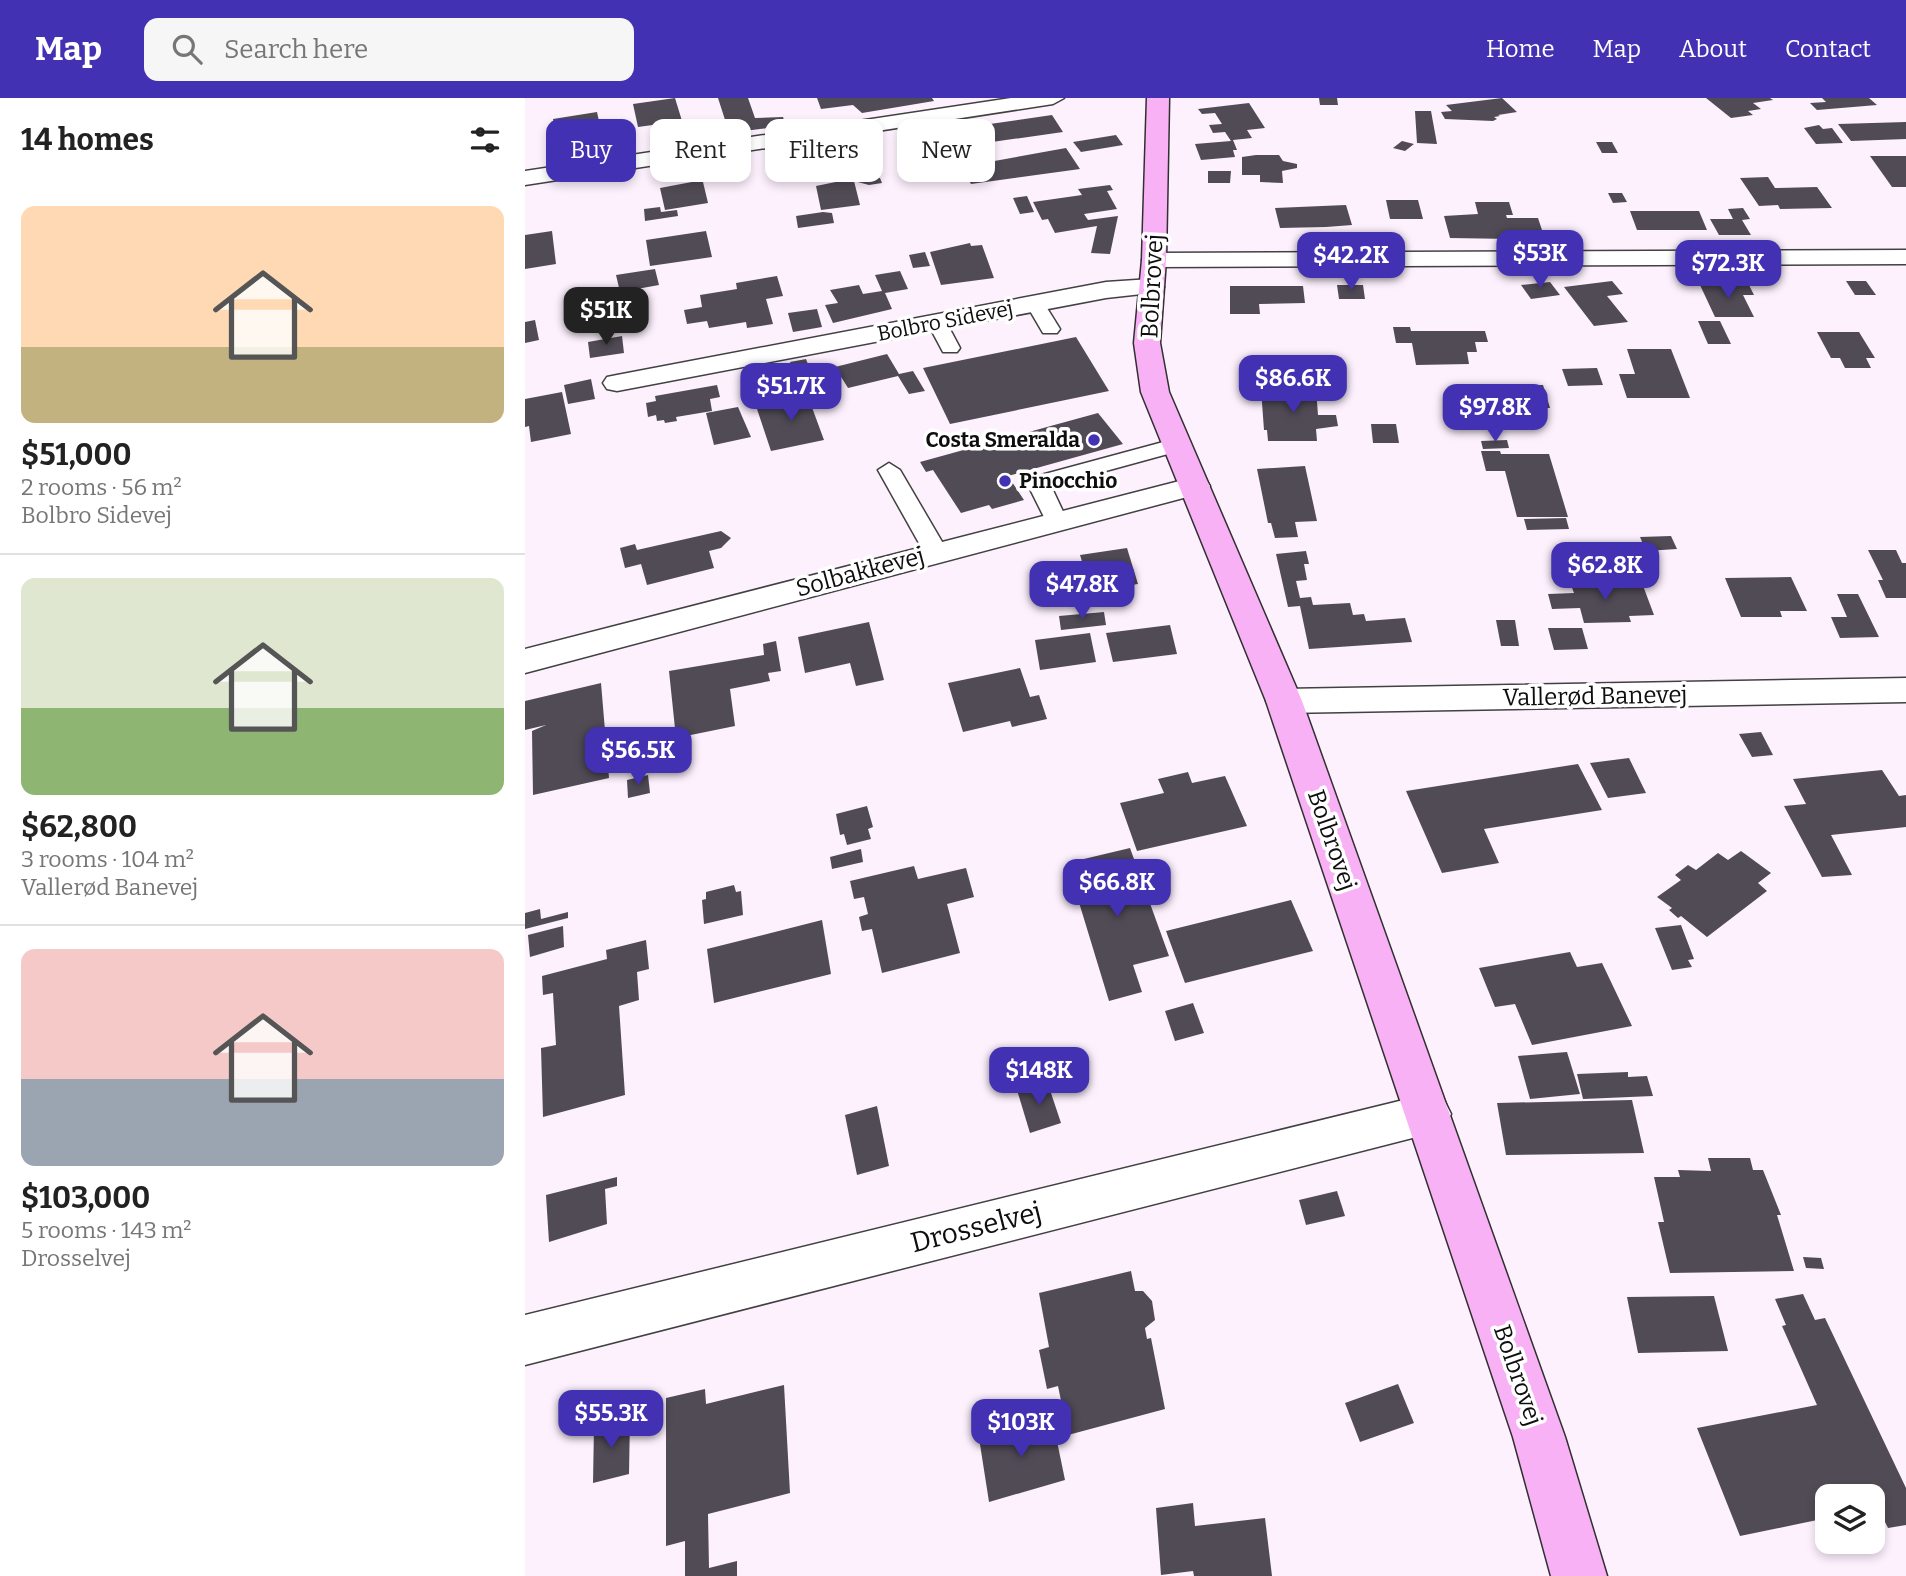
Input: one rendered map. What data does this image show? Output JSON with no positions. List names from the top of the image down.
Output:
{
  "streets": {
    "street": [
      "Bolbrovej",
      "Bolbro Sidevej",
      "Solbakkevej",
      "Vallerød Banevej",
      "Drosselvej"
    ]
  },
  "crossings": [
    ["Bolbrovej", "Bolbro Sidevej"],
    ["Bolbrovej", "Solbakkevej"],
    ["Bolbrovej", "Vallerød Banevej"],
    ["Bolbrovej", "Drosselvej"]
  ],
  "places": ["Costa Smeralda", "Pinocchio"],
  "page": {
    "header": "Map",
    "search": "Search here",
    "nav": [
      "Home",
      "Map",
      "About",
      "Contact"
    ],
    "heading": "14 homes",
    "chip": [
      "Buy",
      "Rent",
      "Filters",
      "New"
    ],
    "list": [
      {
        "name": "$51,000",
        "note": "2 rooms · 56 m² · Bolbro Sidevej"
      },
      {
        "name": "$62,800",
        "note": "3 rooms · 104 m² · Vallerød Banevej"
      },
      {
        "name": "$103,000",
        "note": "5 rooms · 143 m² · Drosselvej"
      }
    ],
    "price": [
      "$53K",
      "$42.2K",
      "$72.3K",
      "$51K",
      "$86.6K",
      "$51.7K",
      "$97.8K",
      "$62.8K",
      "$47.8K",
      "$56.5K",
      "$66.8K",
      "$148K",
      "$55.3K",
      "$103K"
    ]
  }
}
